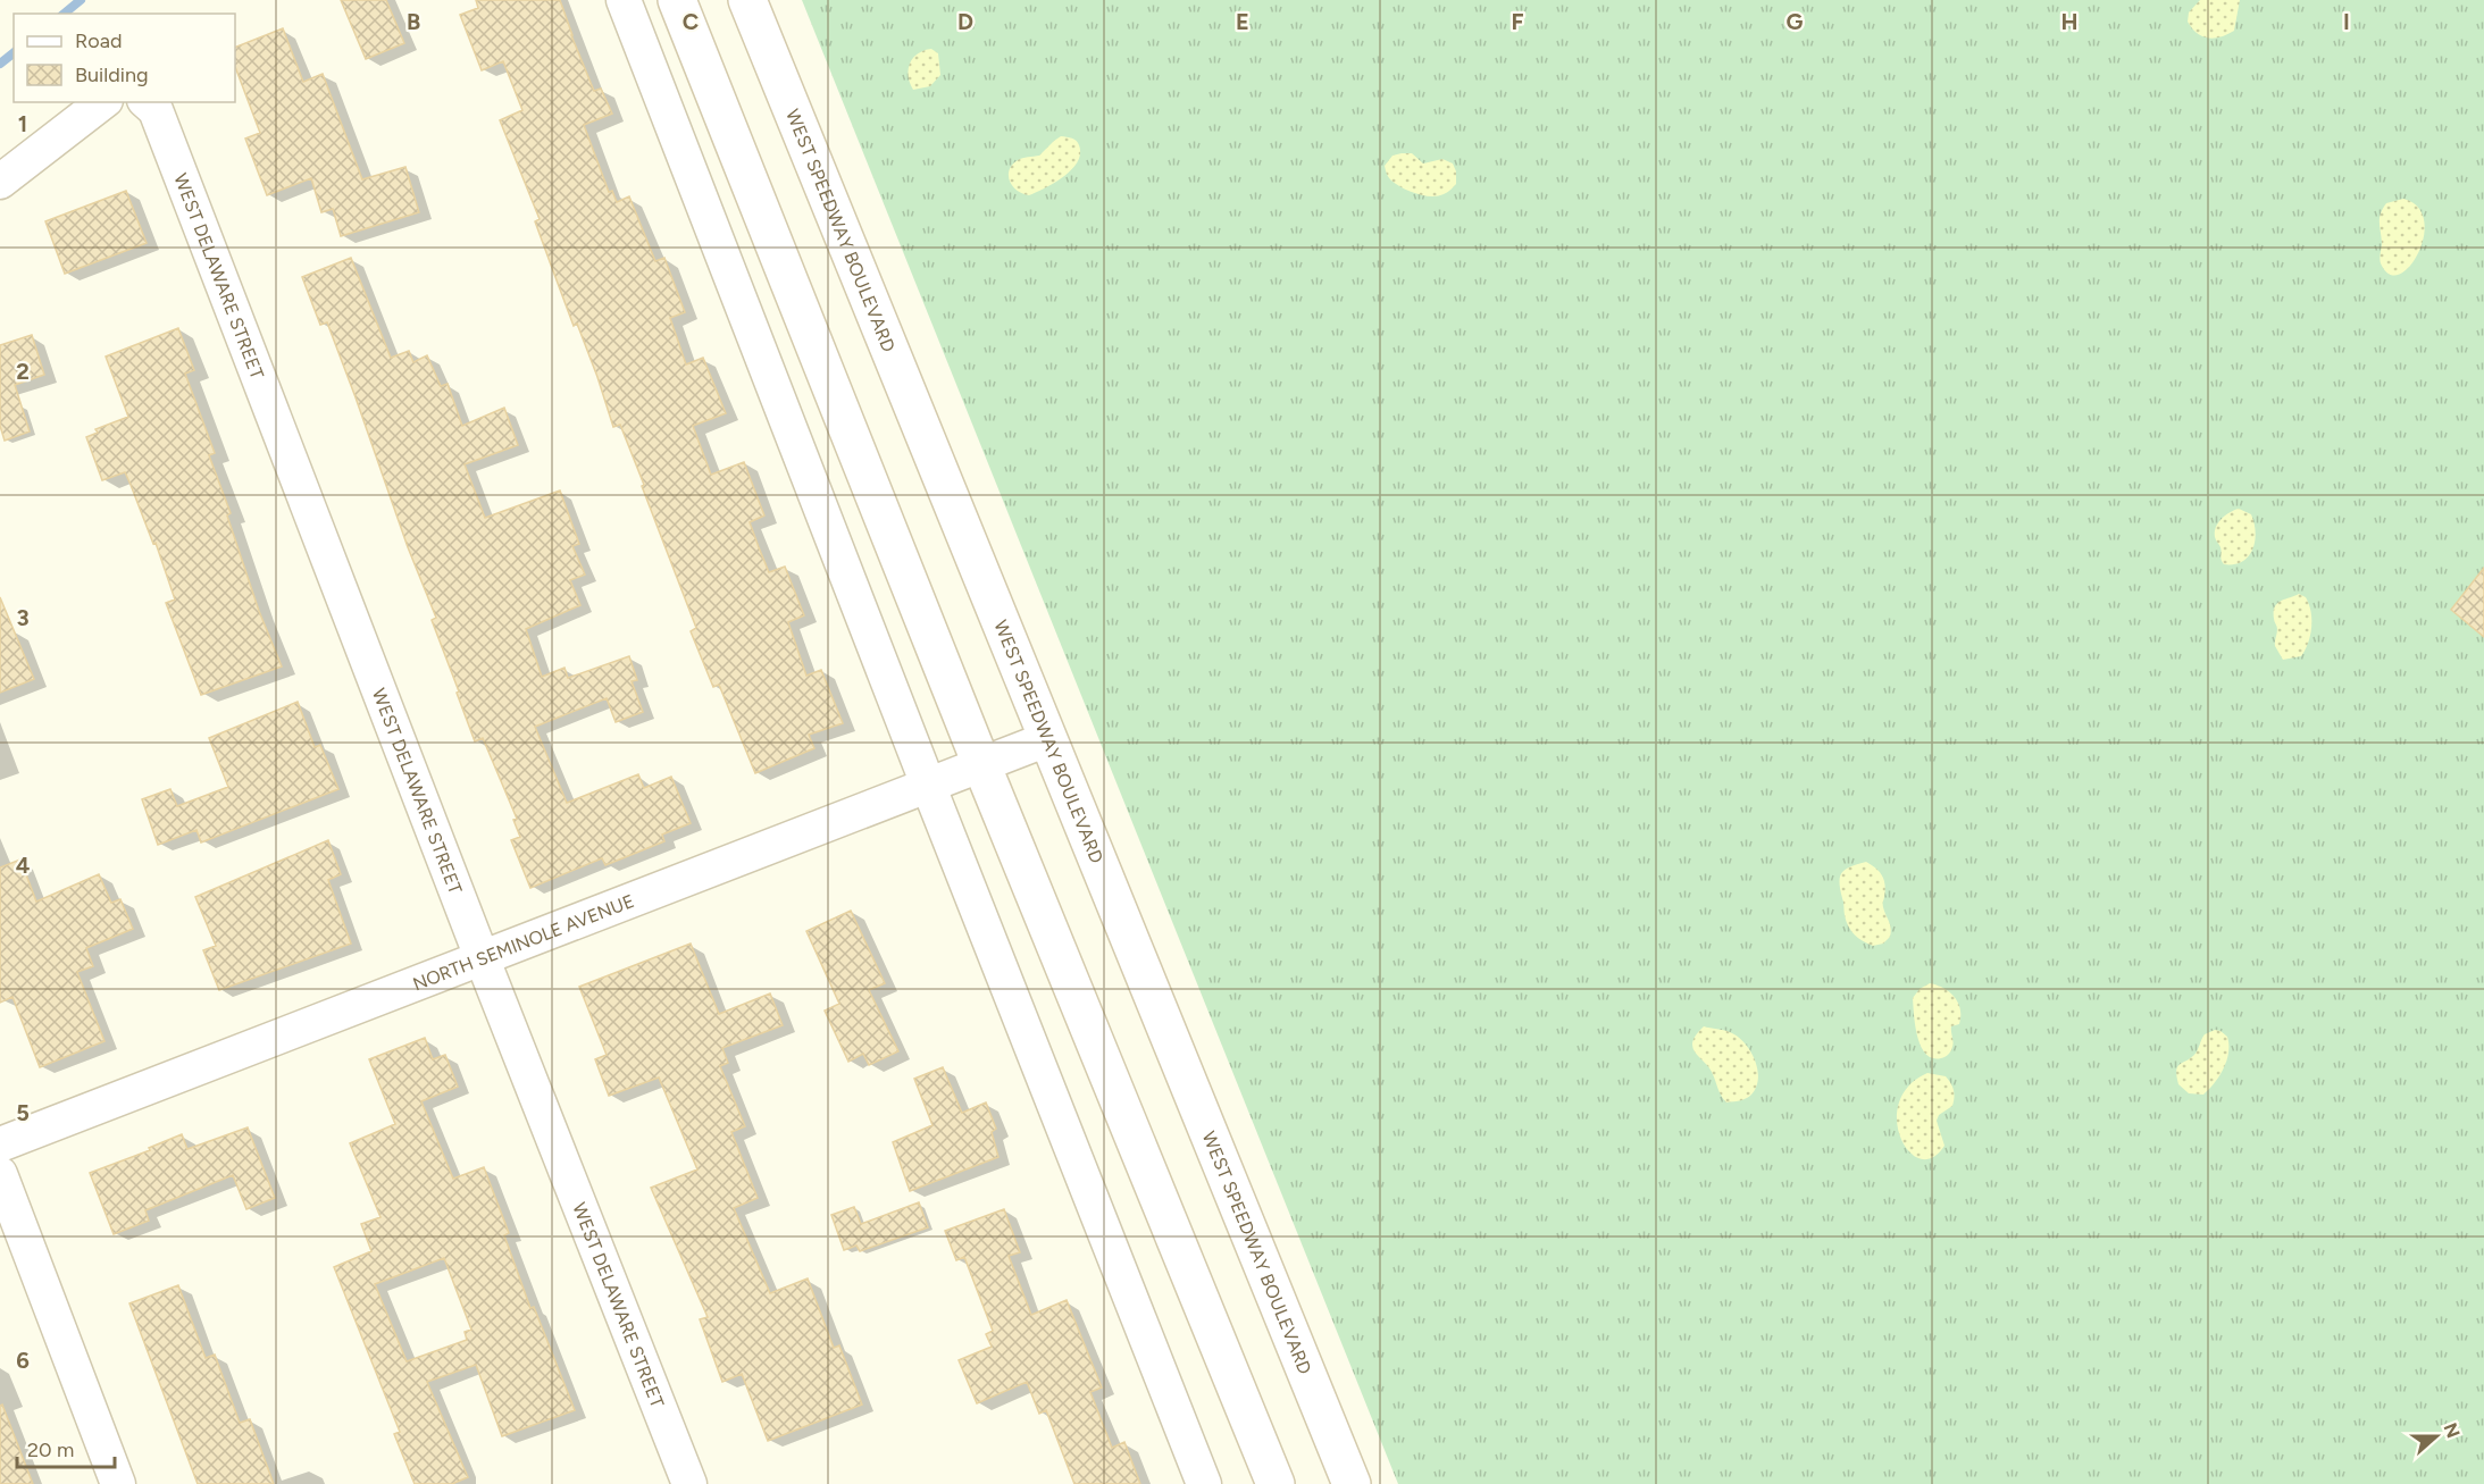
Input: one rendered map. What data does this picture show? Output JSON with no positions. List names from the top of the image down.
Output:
{
  "streets": {
    "main road": ["WEST SPEEDWAY BOULEVARD"],
    "street": ["WEST DELAWARE STREET", "NORTH SEMINOLE AVENUE"]
  },
  "crossings": [
    ["WEST SPEEDWAY BOULEVARD", "NORTH SEMINOLE AVENUE"],
    ["WEST DELAWARE STREET", "NORTH SEMINOLE AVENUE"]
  ],
  "legend": ["Road", "Building"],
  "scale_bar": "20 m",
  "north": "right",
  "grid": {
    "columns": [
      "B",
      "C",
      "D",
      "E",
      "F",
      "G",
      "H",
      "I"
    ],
    "rows": [
      "1",
      "2",
      "3",
      "4",
      "5",
      "6"
    ]
  }
}
